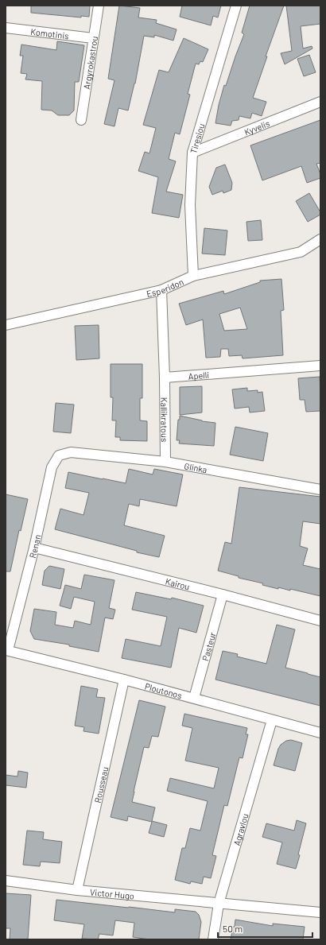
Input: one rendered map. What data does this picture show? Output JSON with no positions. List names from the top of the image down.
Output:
{
  "streets": {
    "street": [
      "Komotinis",
      "Argyrokastrou",
      "Kyvelis",
      "Tiresiou",
      "Esperidon",
      "Apelli",
      "Kallikratous",
      "Glinka",
      "Renan",
      "Kairou",
      "Pasteur",
      "Ploutonos",
      "Rousseau",
      "Agravlou",
      "Victor Hugo"
    ]
  },
  "crossings": [
    ["Komotinis", "Argyrokastrou"],
    ["Kyvelis", "Tiresiou"],
    ["Tiresiou", "Esperidon"],
    ["Apelli", "Kallikratous"],
    ["Kallikratous", "Glinka"],
    ["Glinka", "Renan"],
    ["Renan", "Kairou"],
    ["Renan", "Ploutonos"],
    ["Kairou", "Pasteur"],
    ["Pasteur", "Ploutonos"],
    ["Ploutonos", "Rousseau"],
    ["Ploutonos", "Agravlou"],
    ["Rousseau", "Victor Hugo"],
    ["Agravlou", "Victor Hugo"]
  ],
  "scale_bar": "50 m"
}
